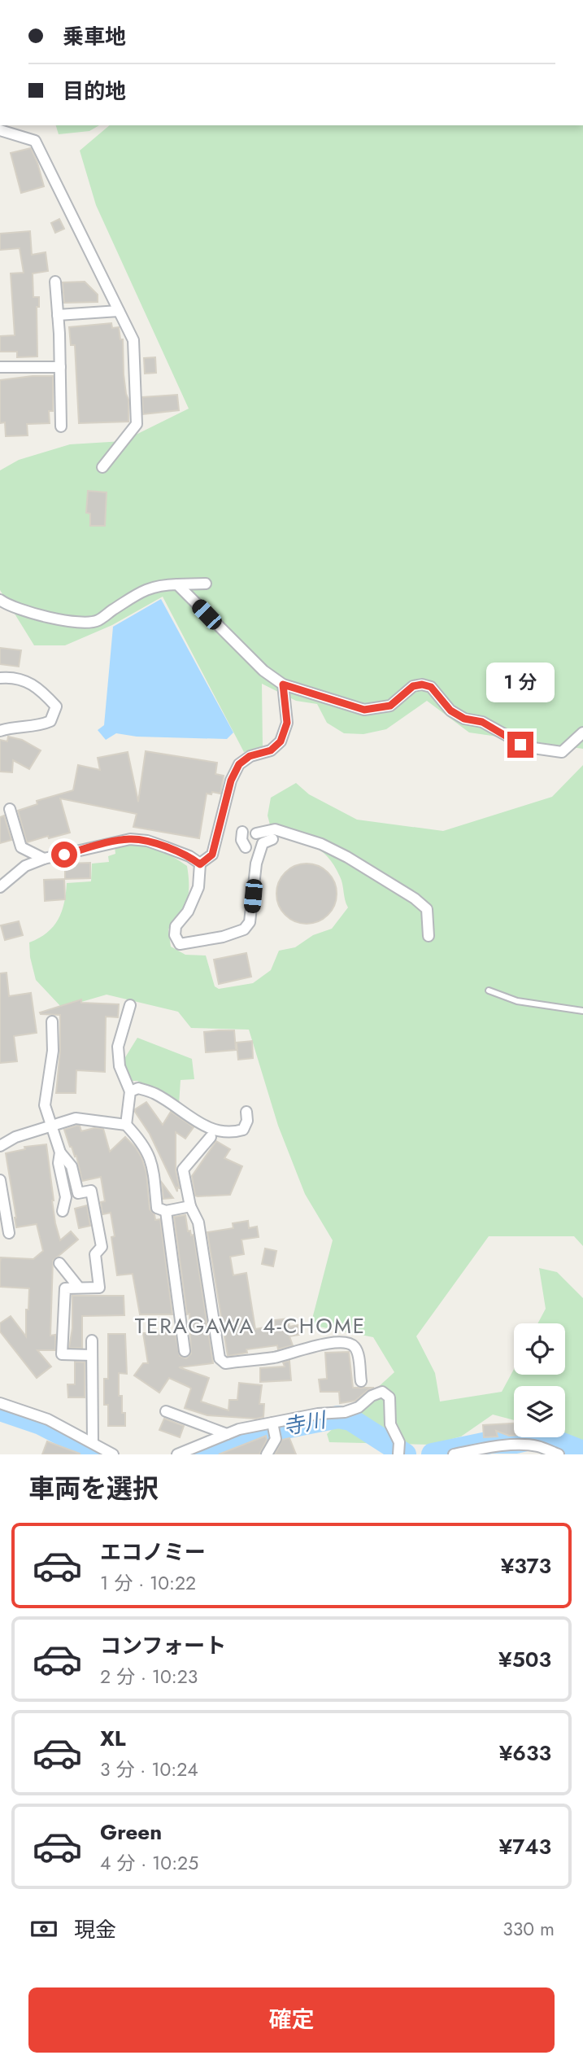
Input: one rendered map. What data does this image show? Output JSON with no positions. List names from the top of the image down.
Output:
{
  "districts": ["TERAGAWA 4-CHOME"],
  "water": ["寺川"],
  "page": {
    "banner": ["乗車地", "目的地"],
    "bubble": "1 分",
    "heading": "車両を選択",
    "list": [
      {
        "name": "エコノミー",
        "note": "1 分 · 10:22",
        "value": "¥373"
      },
      {
        "name": "コンフォート",
        "note": "2 分 · 10:23",
        "value": "¥503"
      },
      {
        "name": "XL",
        "note": "3 分 · 10:24",
        "value": "¥633"
      },
      {
        "name": "Green",
        "note": "4 分 · 10:25",
        "value": "¥743"
      }
    ],
    "pay": ["現金", "330 m"],
    "buttons": "確定"
  }
}
